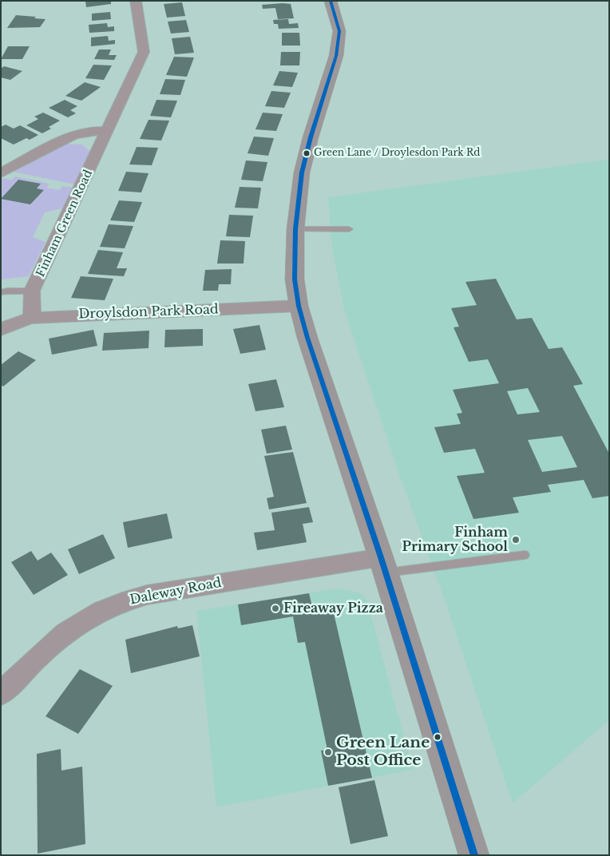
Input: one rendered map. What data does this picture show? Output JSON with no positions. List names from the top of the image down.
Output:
{
  "streets": {
    "street": ["Finham Green Road", "Droylsdon Park Road", "Daleway Road"]
  },
  "crossings": [
    ["Finham Green Road", "Droylsdon Park Road"]
  ],
  "places": [
    "Green Lane / Droylesdon Park Rd",
    "Finham Primary School",
    "Fireaway Pizza",
    "Green Lane Post Office"
  ]
}
